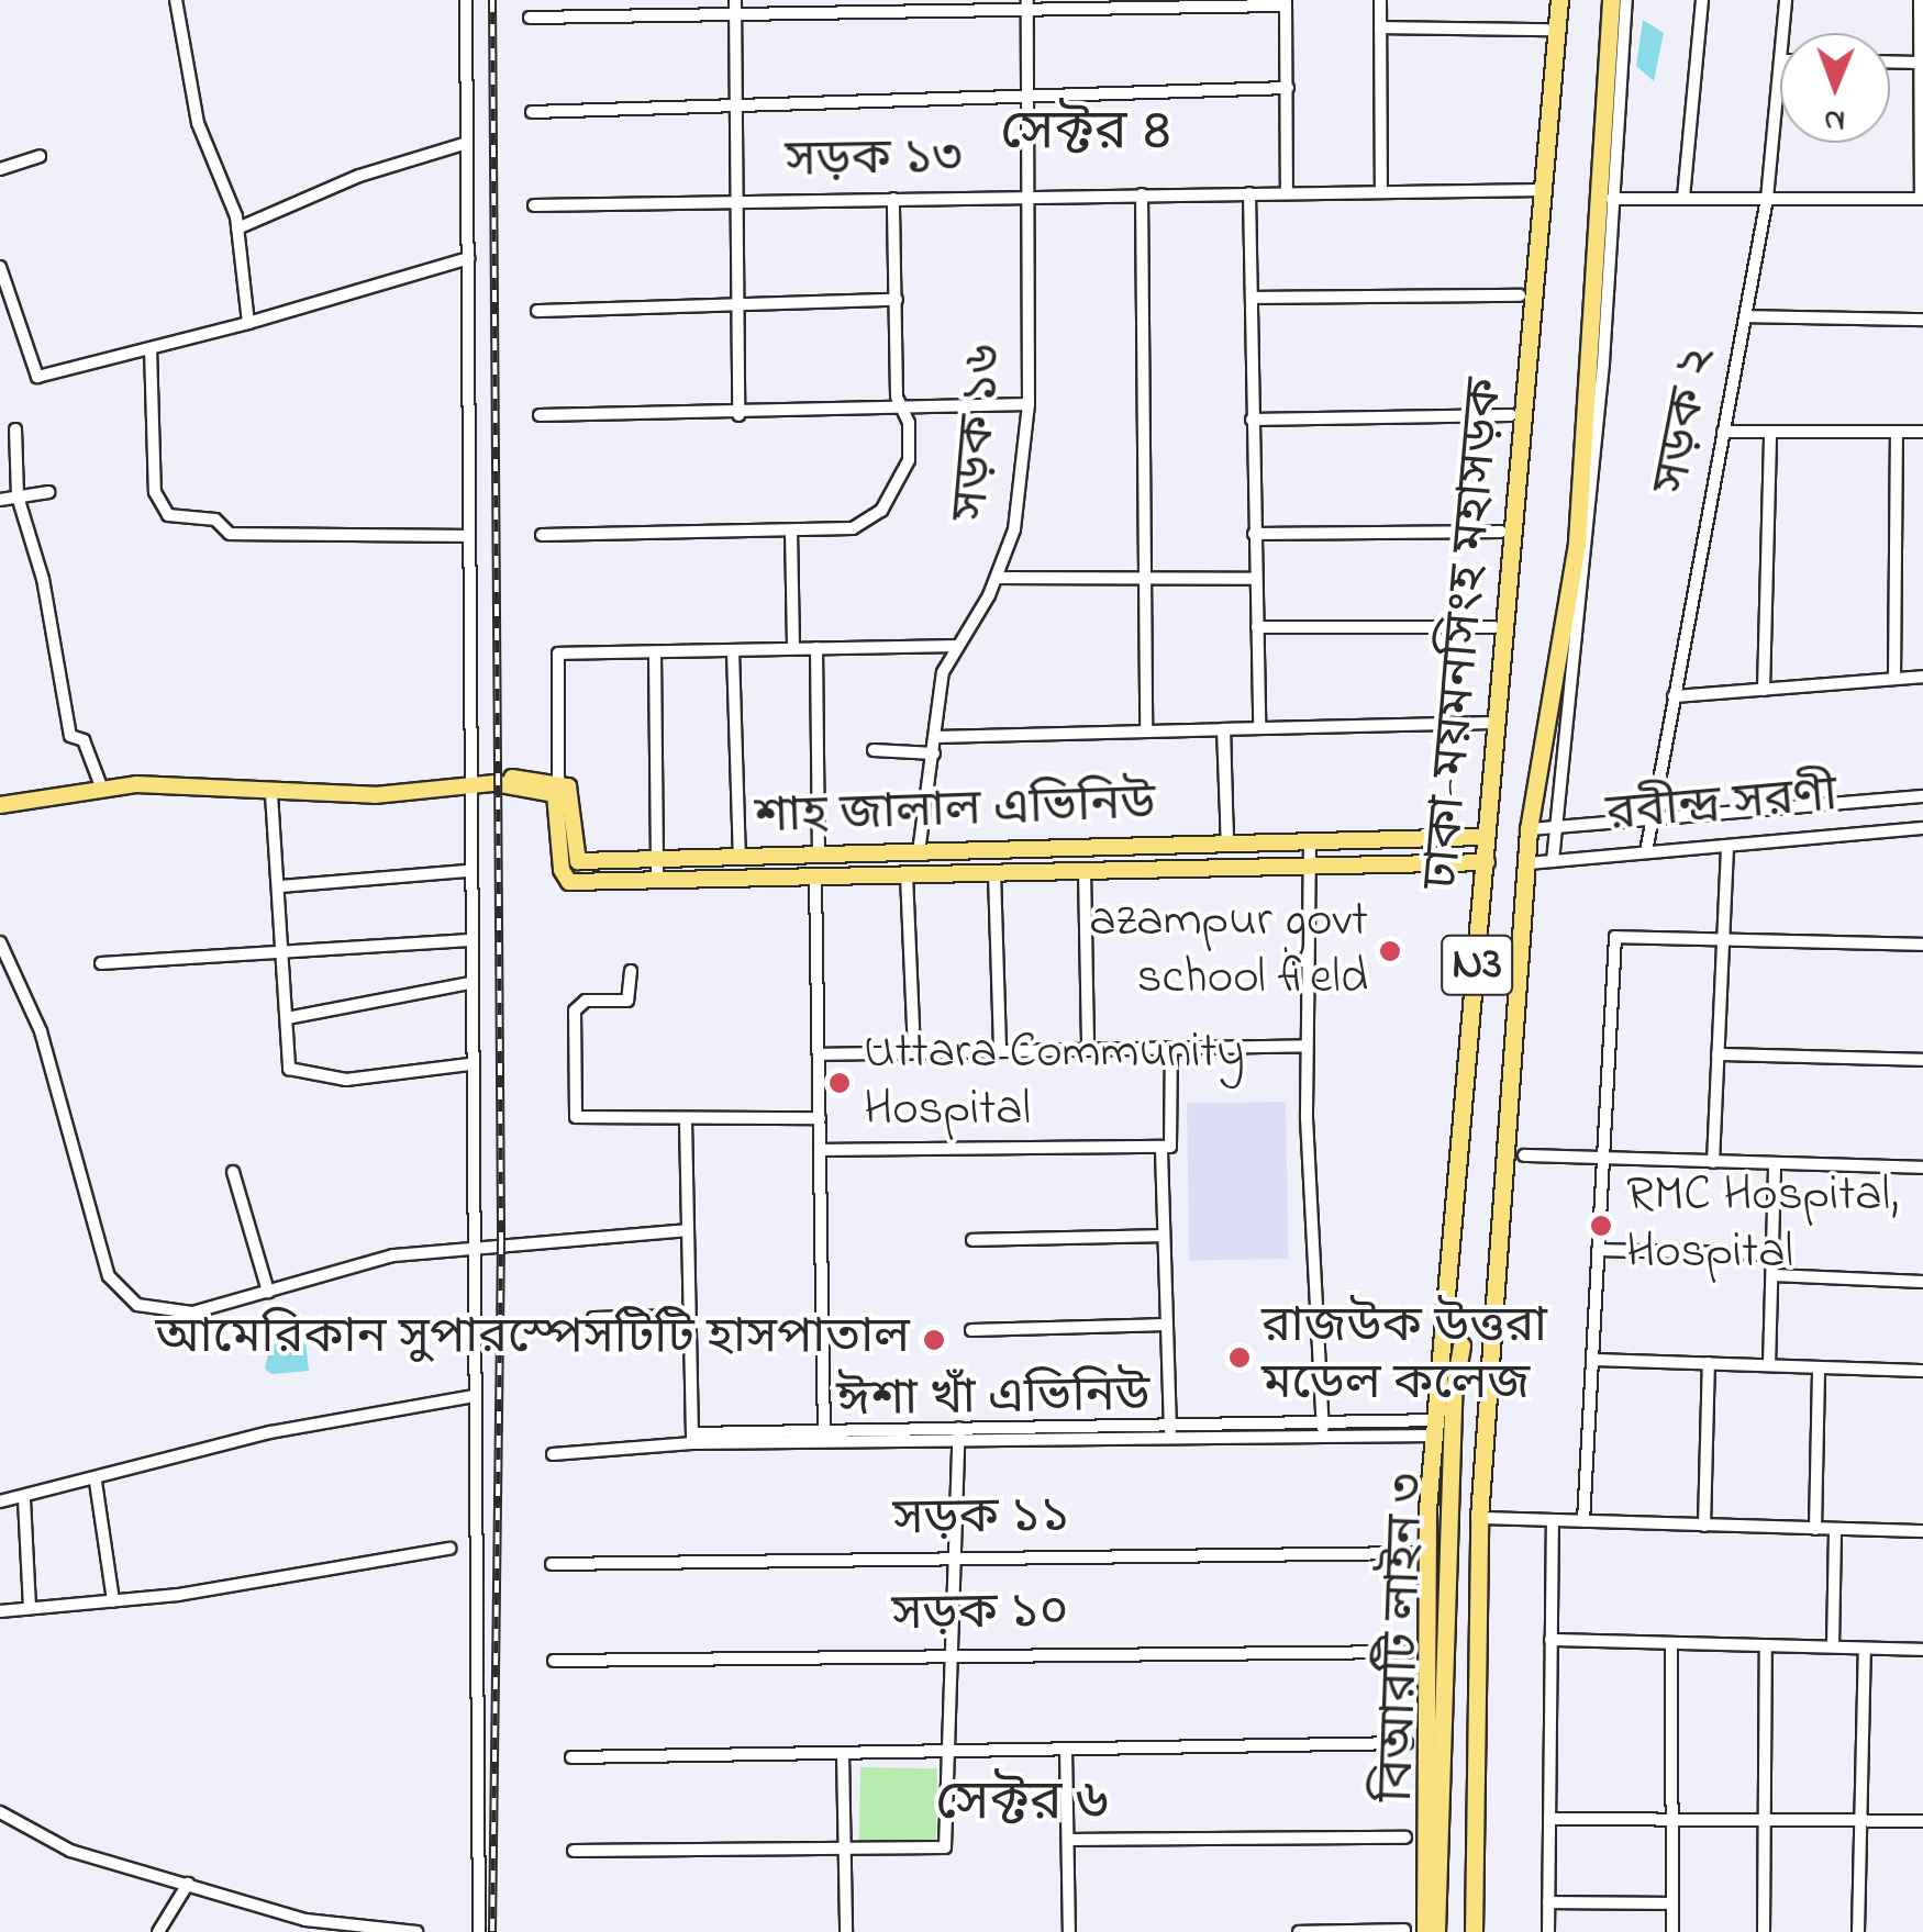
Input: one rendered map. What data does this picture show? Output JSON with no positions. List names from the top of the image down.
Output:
{
  "streets": {
    "highway": ["ঢাকা-ময়মনসিংহ মহাসড়ক", "N3", "বিআরটি লাইন ৩"],
    "main road": ["শাহ জালাল এভিনিউ"],
    "street": [
      "সড়ক ১৩",
      "সড়ক ২",
      "সড়ক ১৬",
      "রবীন্দ্র সরণী",
      "ঈশা খাঁ এভিনিউ",
      "সড়ক ১১",
      "সড়ক ১০"
    ]
  },
  "crossings": [
    ["সড়ক ১৩", "সড়ক ১৬"],
    ["সড়ক ১৩", "ঢাকা-ময়মনসিংহ মহাসড়ক"],
    ["সড়ক ২", "রবীন্দ্র সরণী"],
    ["সড়ক ১৬", "শাহ জালাল এভিনিউ"],
    ["ঢাকা-ময়মনসিংহ মহাসড়ক", "রবীন্দ্র সরণী"],
    ["ঢাকা-ময়মনসিংহ মহাসড়ক", "শাহ জালাল এভিনিউ"],
    ["ঢাকা-ময়মনসিংহ মহাসড়ক", "N3"],
    ["ঢাকা-ময়মনসিংহ মহাসড়ক", "ঈশা খাঁ এভিনিউ"],
    ["ঢাকা-ময়মনসিংহ মহাসড়ক", "বিআরটি লাইন ৩"],
    ["রবীন্দ্র সরণী", "N3"]
  ],
  "districts": ["সেক্টর ৪", "সেক্টর ৬"],
  "places": [
    "azampur govt school field",
    "Uttara Community Hospital",
    "RMC Hospital, Hospital",
    "আমেরিকান সুপারস্পেসটিটি হাসপাতাল",
    "রাজউক উত্তরা মডেল কলেজ"
  ],
  "north": "bottom"
}
